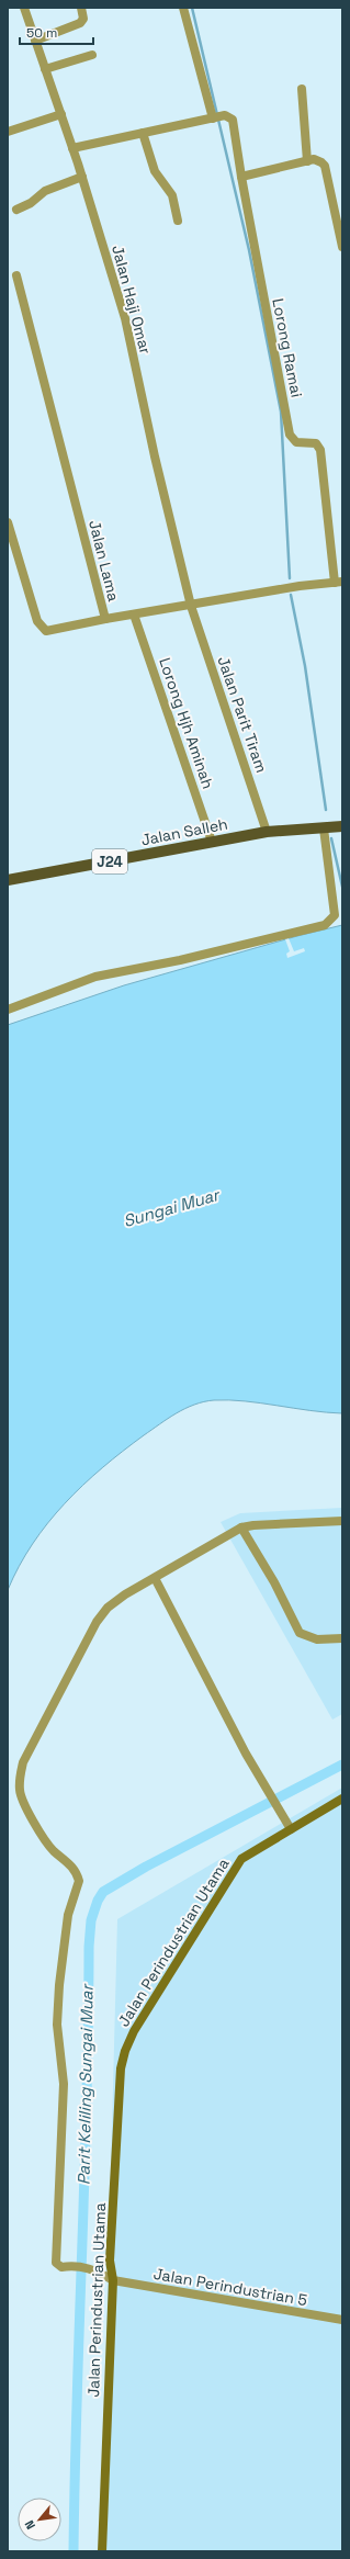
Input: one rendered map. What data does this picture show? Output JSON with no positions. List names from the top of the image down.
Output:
{
  "streets": {
    "main road": ["Jalan Salleh", "J24"],
    "street": [
      "Jalan Haji Omar",
      "Lorong Ramai",
      "Jalan Lama",
      "Jalan Parit Tiram",
      "Lorong Hjh Aminah",
      "Jalan Perindustrian Utama",
      "Jalan Perindustrian 5"
    ]
  },
  "crossings": [
    ["Jalan Haji Omar", "Jalan Lama"],
    ["Jalan Haji Omar", "Jalan Parit Tiram"],
    ["Lorong Ramai", "Jalan Lama"],
    ["Jalan Lama", "Jalan Parit Tiram"],
    ["Jalan Lama", "Lorong Hjh Aminah"],
    ["Jalan Parit Tiram", "Jalan Salleh"],
    ["Lorong Hjh Aminah", "Jalan Salleh"],
    ["Jalan Perindustrian Utama", "Jalan Perindustrian 5"]
  ],
  "water": ["Sungai Muar", "Parit Keliling Sungai Muar"],
  "scale_bar": "50 m",
  "north": "bottom left"
}
